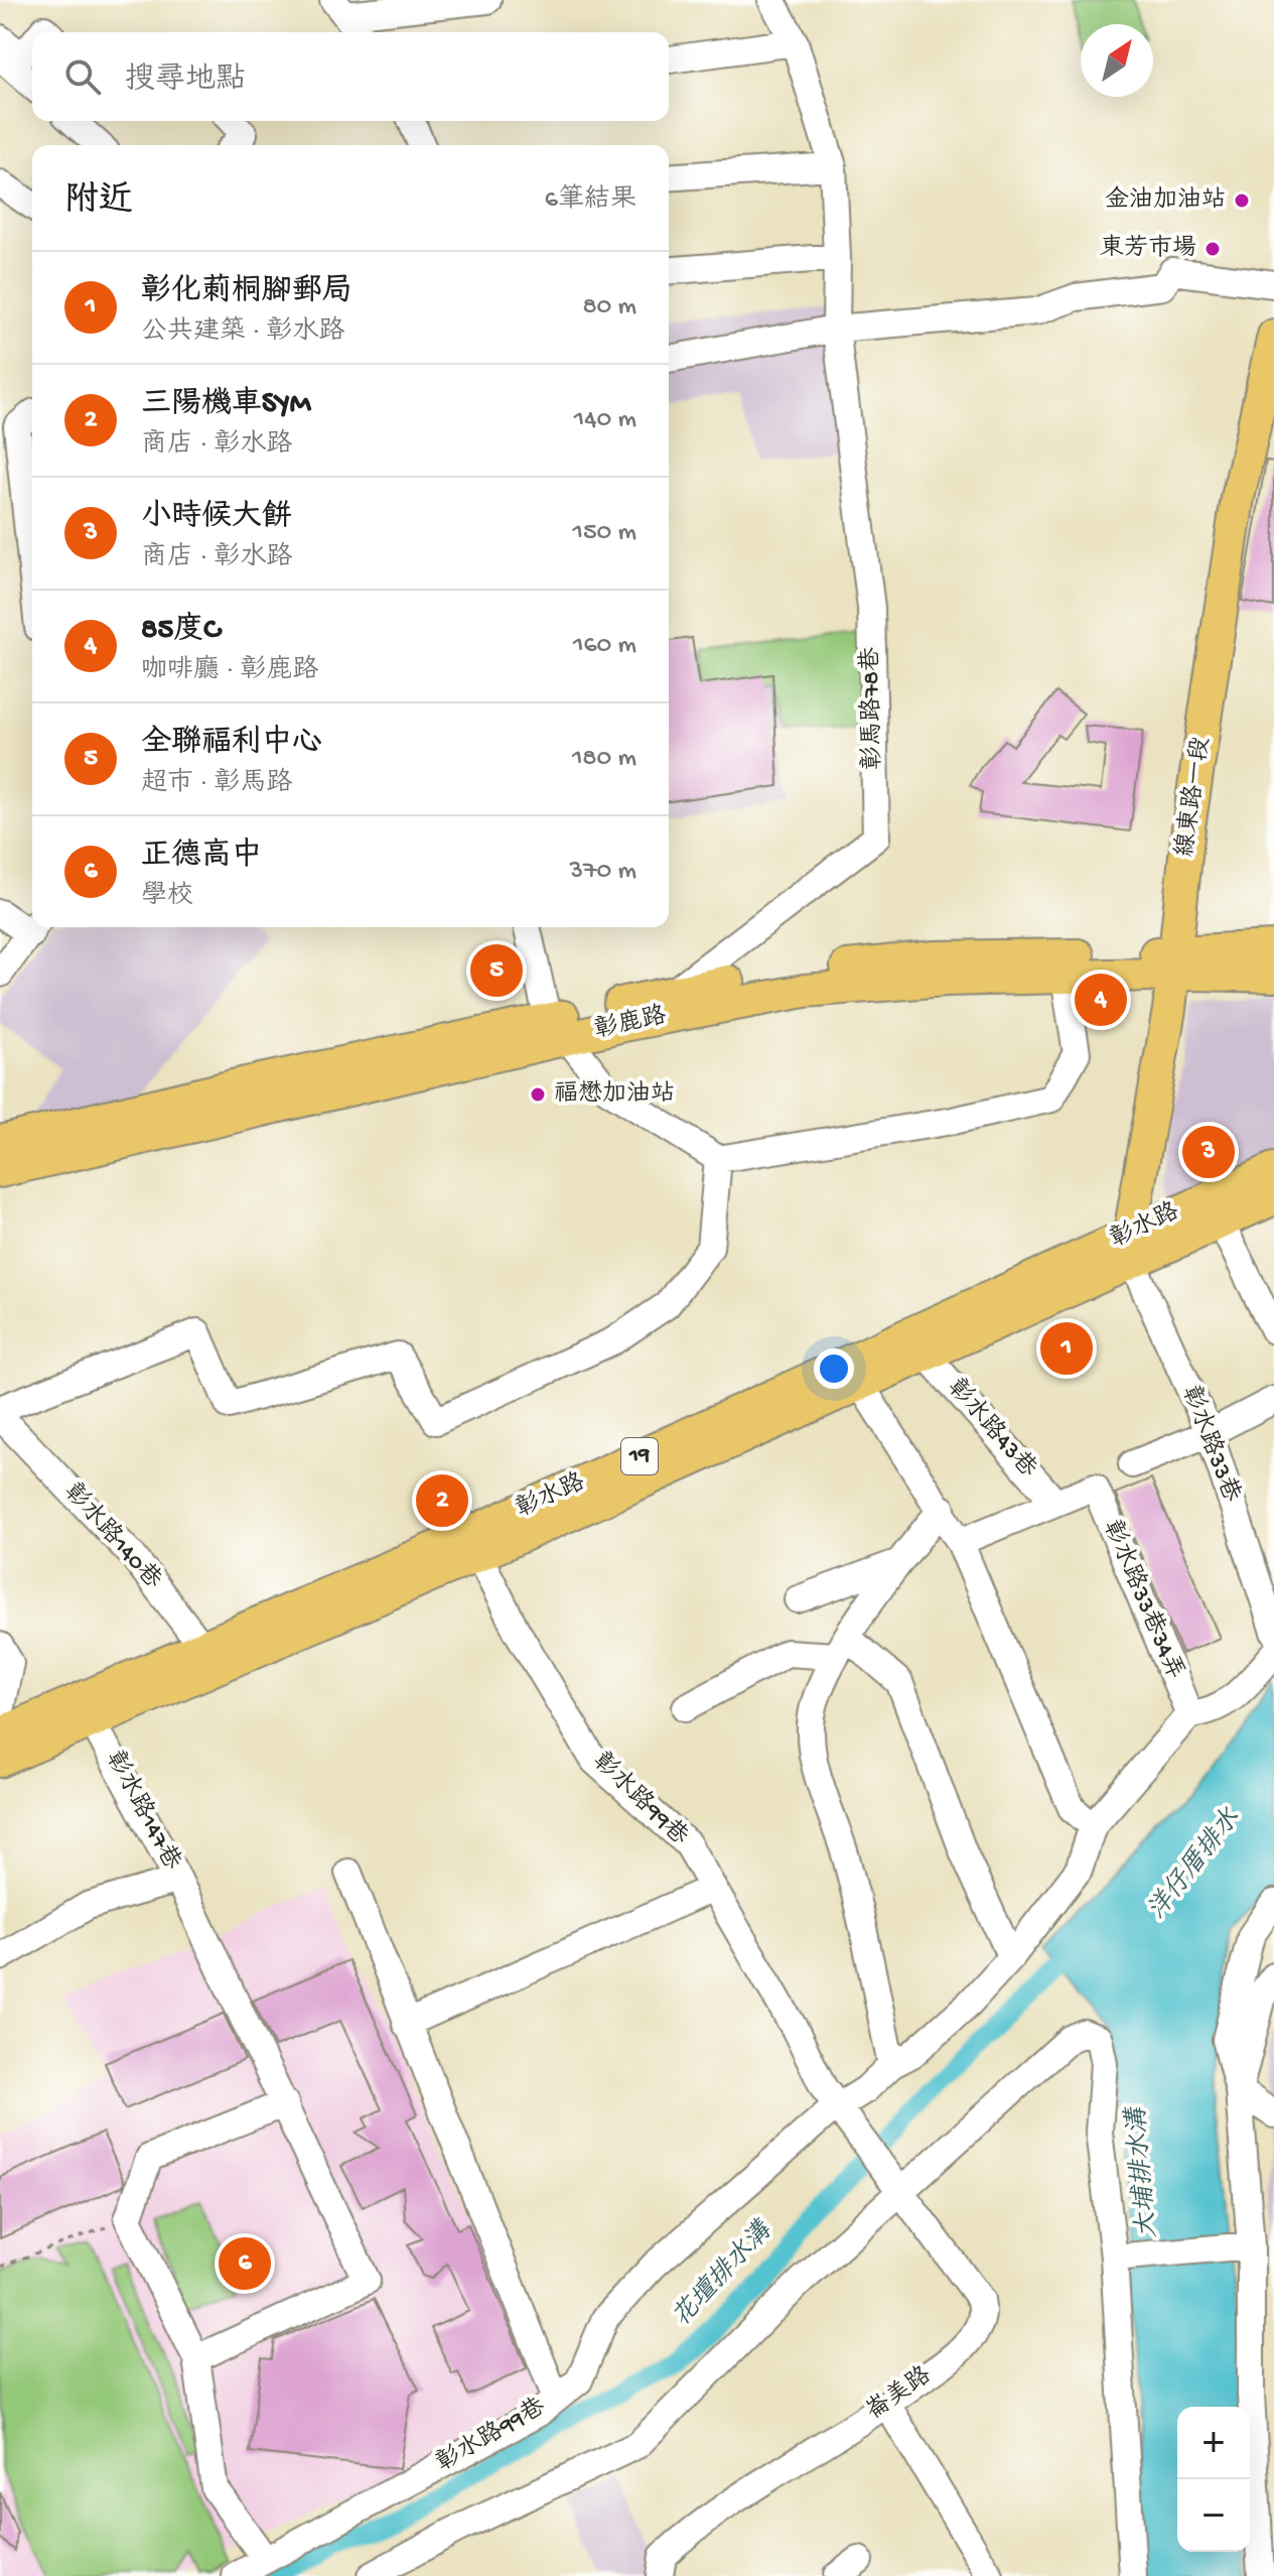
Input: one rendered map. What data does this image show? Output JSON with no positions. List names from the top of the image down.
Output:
{
  "streets": {
    "main road": [
      "線東路一段",
      "彰鹿路",
      "彰水路",
      "19"
    ],
    "street": [
      "彰馬路78巷",
      "彰水路43巷",
      "彰水路33巷",
      "彰水路140巷",
      "彰水路33巷34弄",
      "彰水路99巷",
      "彰水路147巷",
      "崙美路"
    ]
  },
  "crossings": [
    ["彰馬路78巷", "彰鹿路"],
    ["線東路一段", "彰鹿路"],
    ["線東路一段", "彰水路"],
    ["線東路一段", "彰水路33巷"],
    ["彰水路", "彰水路43巷"],
    ["彰水路", "彰水路33巷"],
    ["彰水路", "彰水路140巷"],
    ["彰水路", "彰水路99巷"],
    ["彰水路", "彰水路147巷"],
    ["彰水路43巷", "彰水路33巷34弄"],
    ["彰水路99巷", "崙美路"]
  ],
  "water": ["洋仔厝排水", "大埔排水溝", "花壇排水溝"],
  "places": ["金油加油站", "東芳市場", "福懋加油站"],
  "north": "top right",
  "page": {
    "search": "搜尋地點",
    "heading": ["附近", "6筆結果"],
    "list": [
      {
        "mark": "1",
        "name": "彰化莿桐腳郵局",
        "note": "公共建築 · 彰水路",
        "value": "80 m"
      },
      {
        "mark": "2",
        "name": "三陽機車SYM",
        "note": "商店 · 彰水路",
        "value": "140 m"
      },
      {
        "mark": "3",
        "name": "小時候大餅",
        "note": "商店 · 彰水路",
        "value": "150 m"
      },
      {
        "mark": "4",
        "name": "85度C",
        "note": "咖啡廳 · 彰鹿路",
        "value": "160 m"
      },
      {
        "mark": "5",
        "name": "全聯福利中心",
        "note": "超市 · 彰馬路",
        "value": "180 m"
      },
      {
        "mark": "6",
        "name": "正德高中",
        "note": "學校",
        "value": "370 m"
      }
    ],
    "pins": [
      "5",
      "4",
      "3",
      "1",
      "2",
      "6"
    ],
    "map_buttons": ["+", "−"]
  }
}
